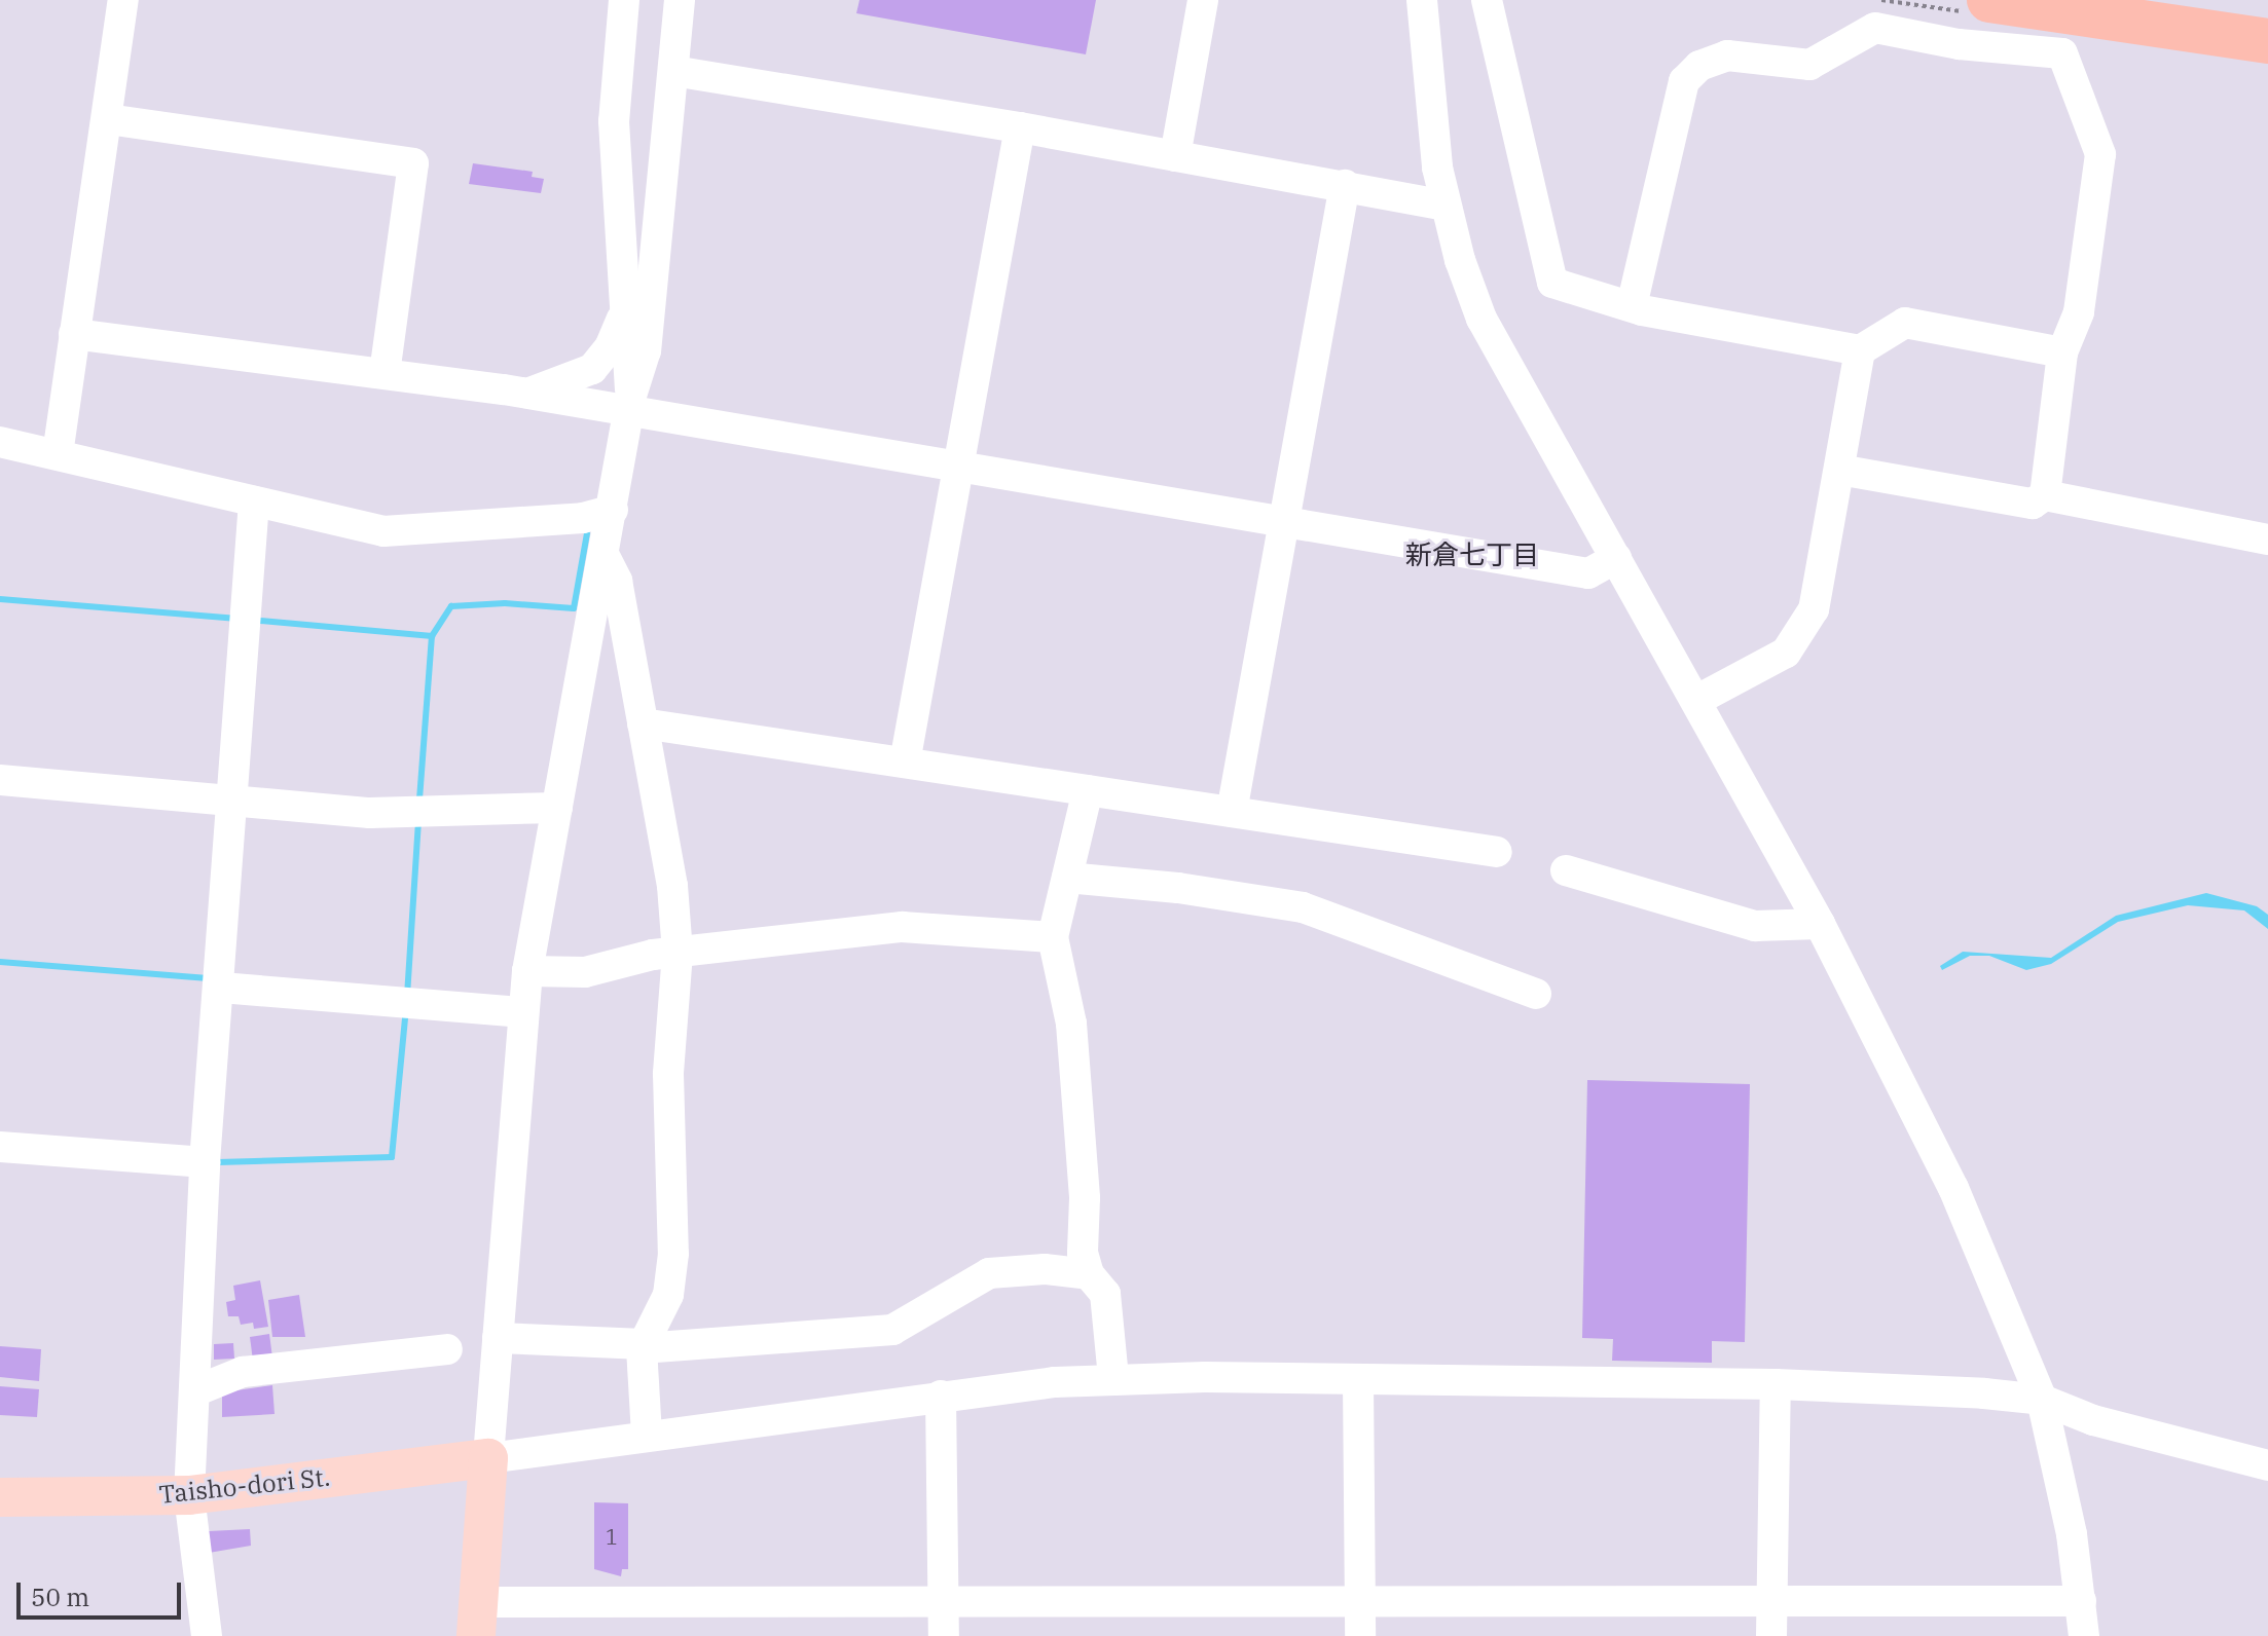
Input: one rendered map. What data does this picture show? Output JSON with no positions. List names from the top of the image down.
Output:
{
  "streets": {
    "main road": ["Taisho-dori St."]
  },
  "districts": ["新倉七丁目"],
  "house_numbers": ["1"],
  "scale_bar": "50 m"
}
